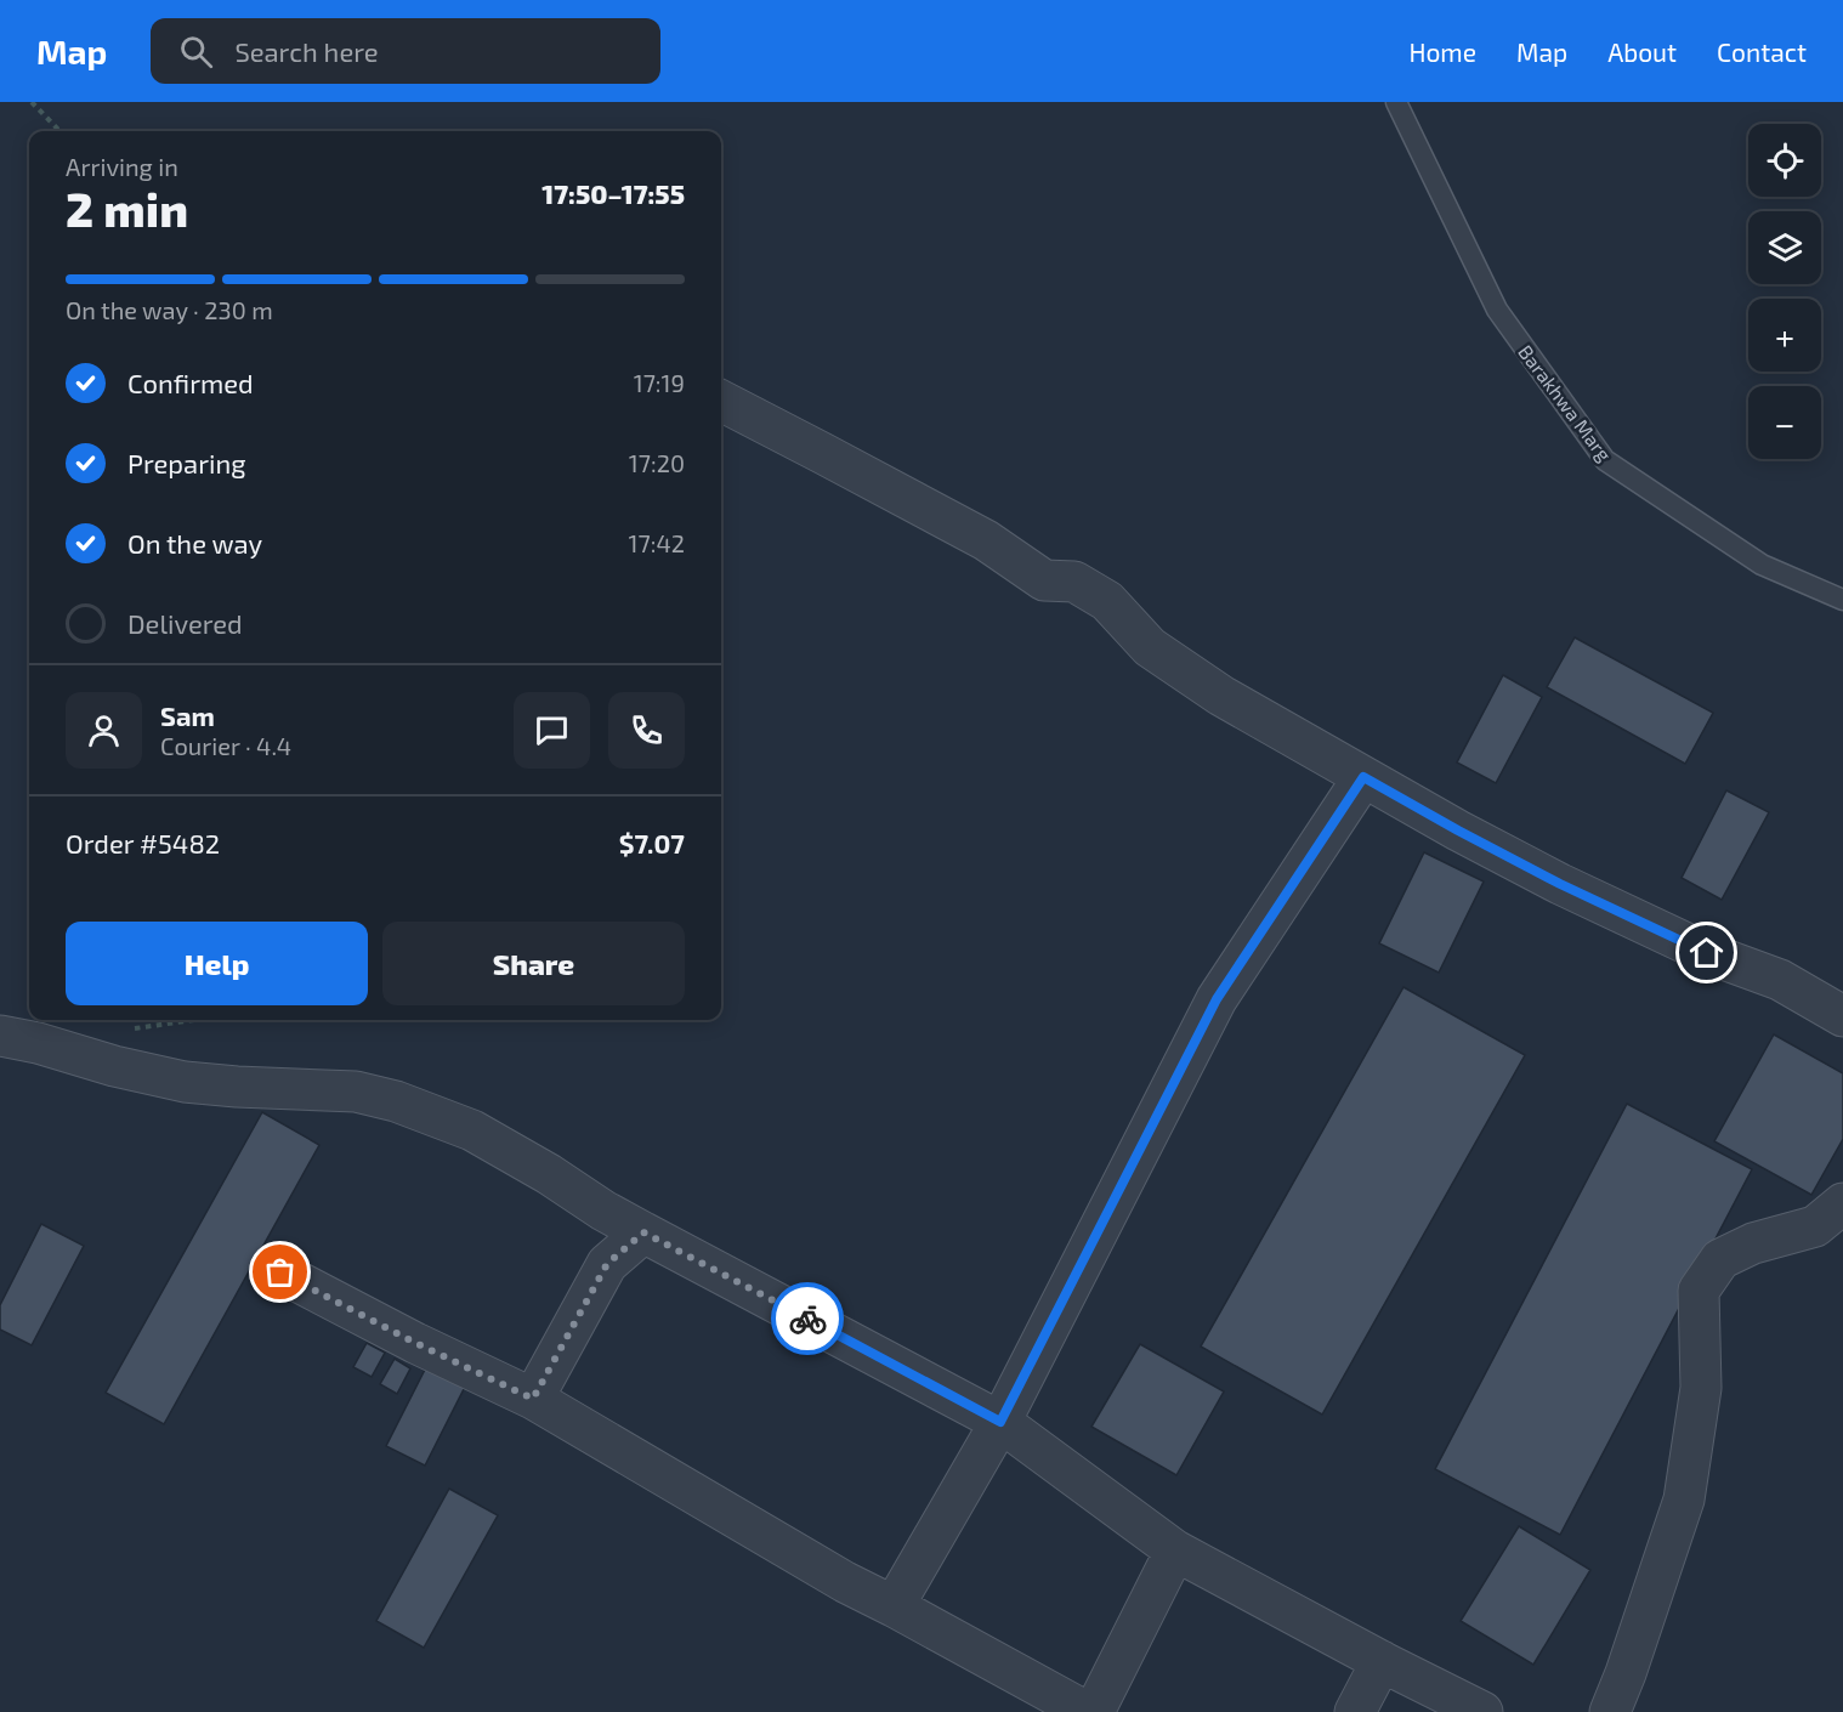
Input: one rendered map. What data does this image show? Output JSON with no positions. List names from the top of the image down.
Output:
{
  "streets": {
    "lane": ["Barakhwa Marg"]
  },
  "page": {
    "header": "Map",
    "search": "Search here",
    "nav": [
      "Home",
      "Map",
      "About",
      "Contact"
    ],
    "map_buttons": ["+", "−"],
    "heading": ["2 min", "Arriving in", "17:50–17:55"],
    "panel": [
      "Sam",
      "Courier · 4.4",
      "Order #5482",
      "$7.07"
    ],
    "bar": "On the way · 230 m",
    "list": [
      ["Confirmed", "17:19"],
      ["Preparing", "17:20"],
      ["On the way", "17:42"],
      "Delivered"
    ],
    "buttons": ["Help", "Share"]
  }
}
